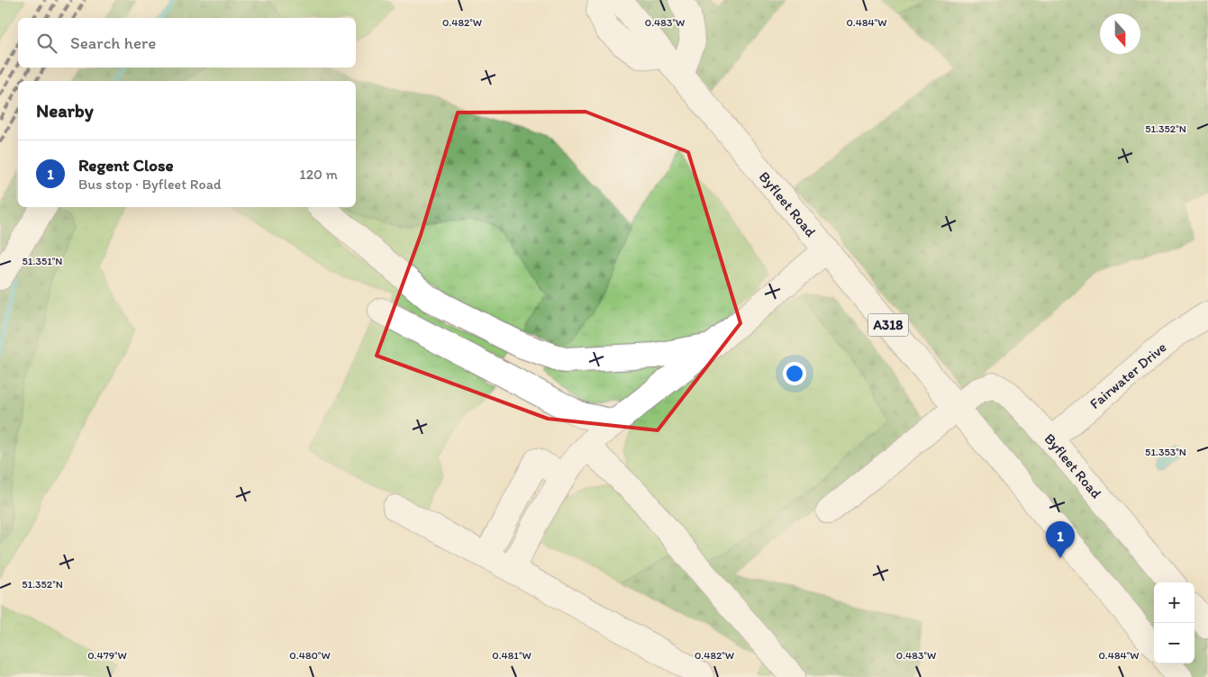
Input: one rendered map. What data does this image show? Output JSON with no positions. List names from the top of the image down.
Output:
{
  "streets": {
    "main road": ["Byfleet Road", "A318", "Fairwater Drive"]
  },
  "crossings": [
    ["Byfleet Road", "Fairwater Drive"]
  ],
  "north": "bottom",
  "page": {
    "search": "Search here",
    "heading": "Nearby",
    "list": [
      {
        "mark": "1",
        "name": "Regent Close",
        "note": "Bus stop · Byfleet Road",
        "value": "120 m"
      }
    ],
    "pins": "1",
    "map_buttons": ["+", "−"]
  },
  "coordinates": [
    "0.482°W",
    "0.483°W",
    "0.484°W",
    "51.352°N",
    "51.351°N",
    "51.353°N",
    "0.479°W",
    "0.480°W",
    "0.481°W"
  ]
}
